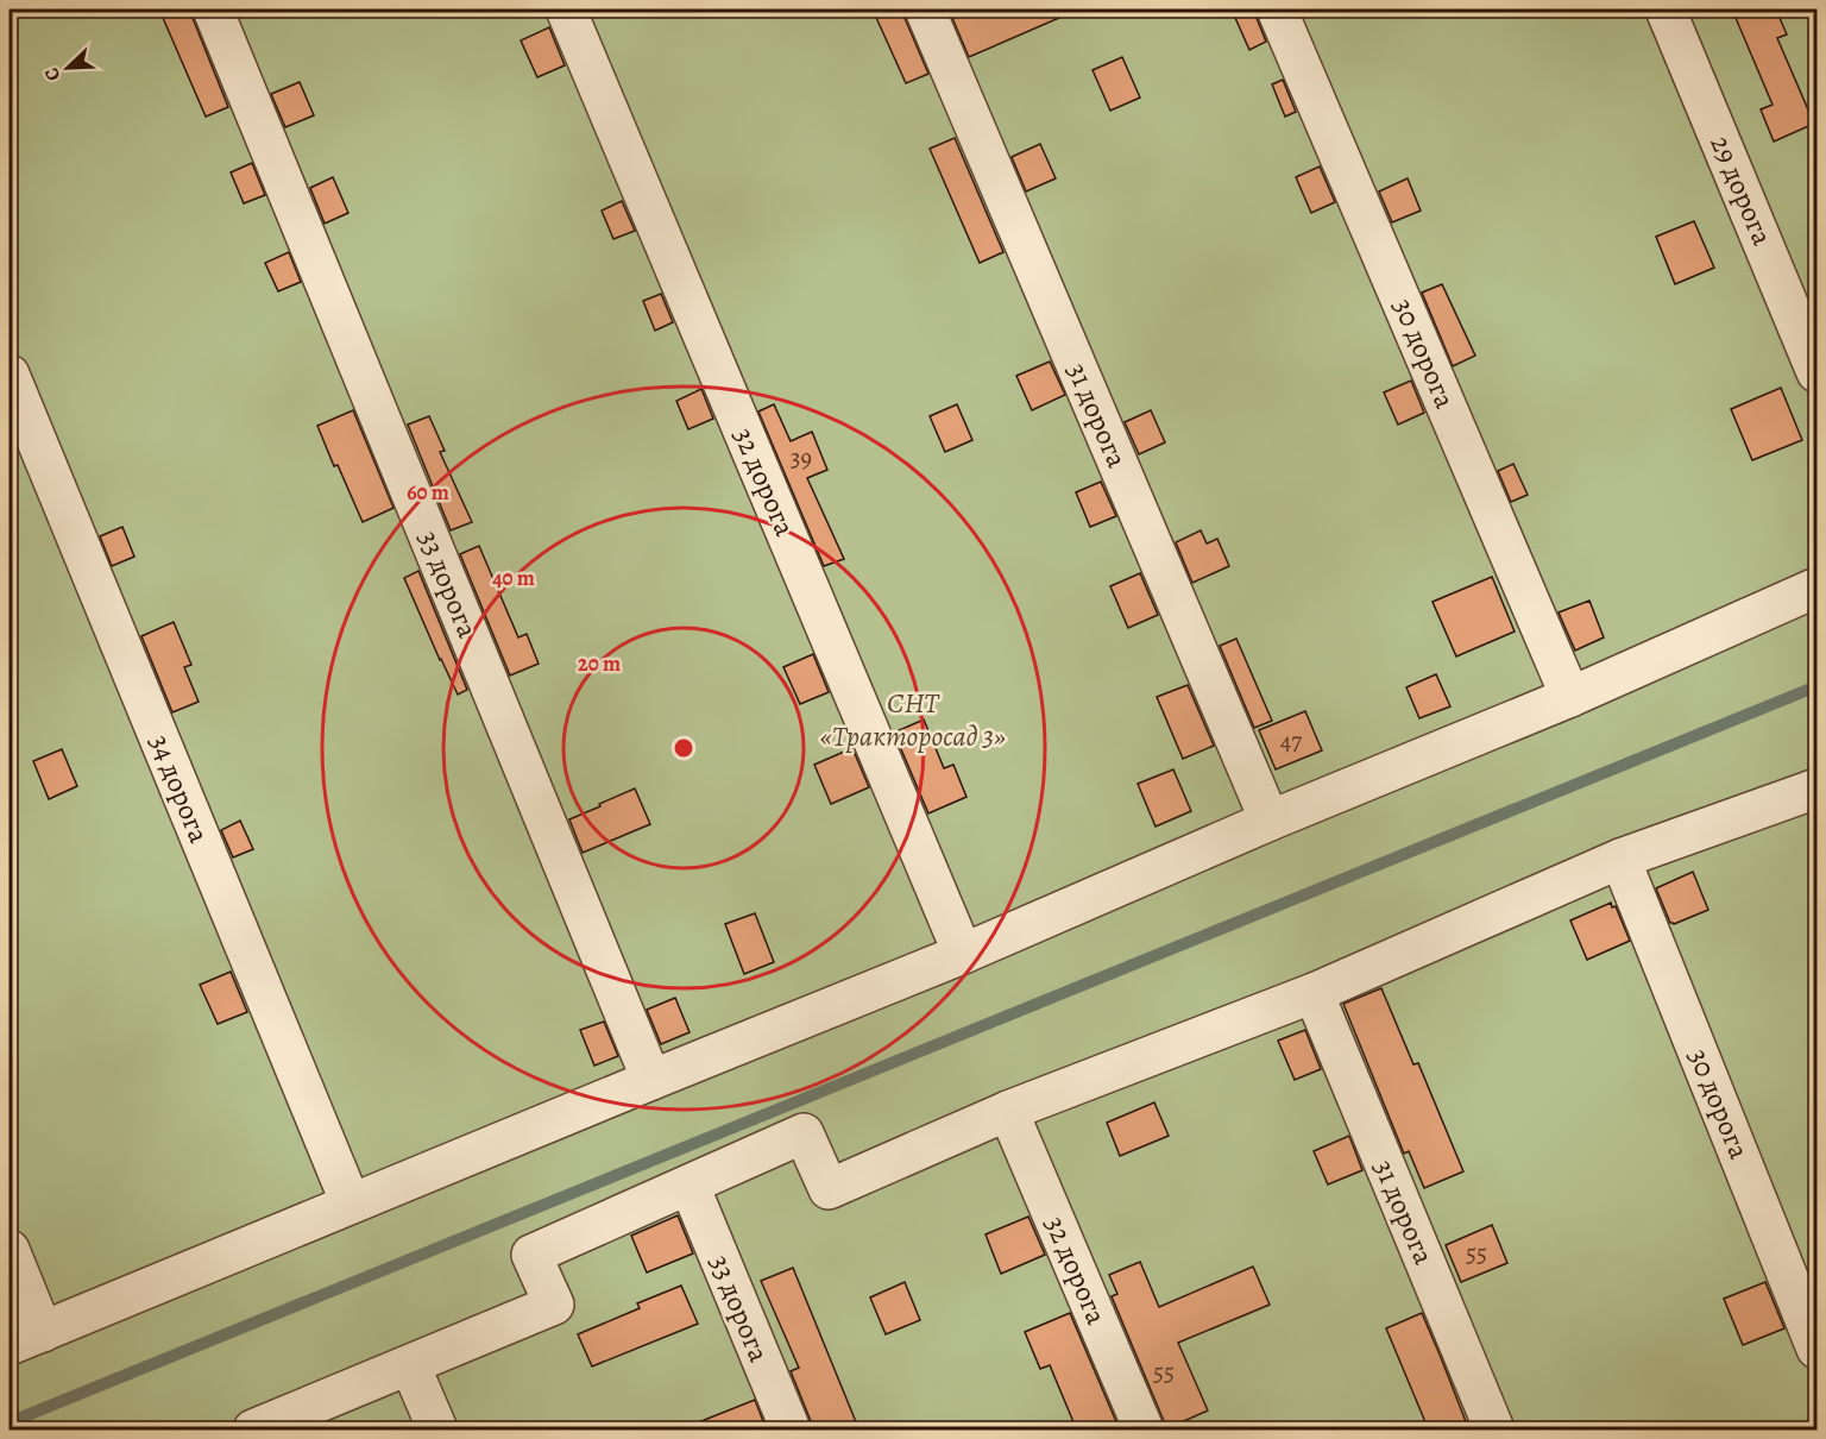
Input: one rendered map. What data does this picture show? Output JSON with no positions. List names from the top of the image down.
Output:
{
  "streets": {
    "street": [
      "29 дорога",
      "30 дорога",
      "31 дорога",
      "32 дорога",
      "33 дорога",
      "34 дорога"
    ]
  },
  "parks": ["СНТ «Тракторосад 3»"],
  "house_numbers": [
    "39",
    "47",
    "55",
    "55"
  ],
  "north": "bottom left",
  "rings": ["60 m", "40 m", "20 m"]
}
